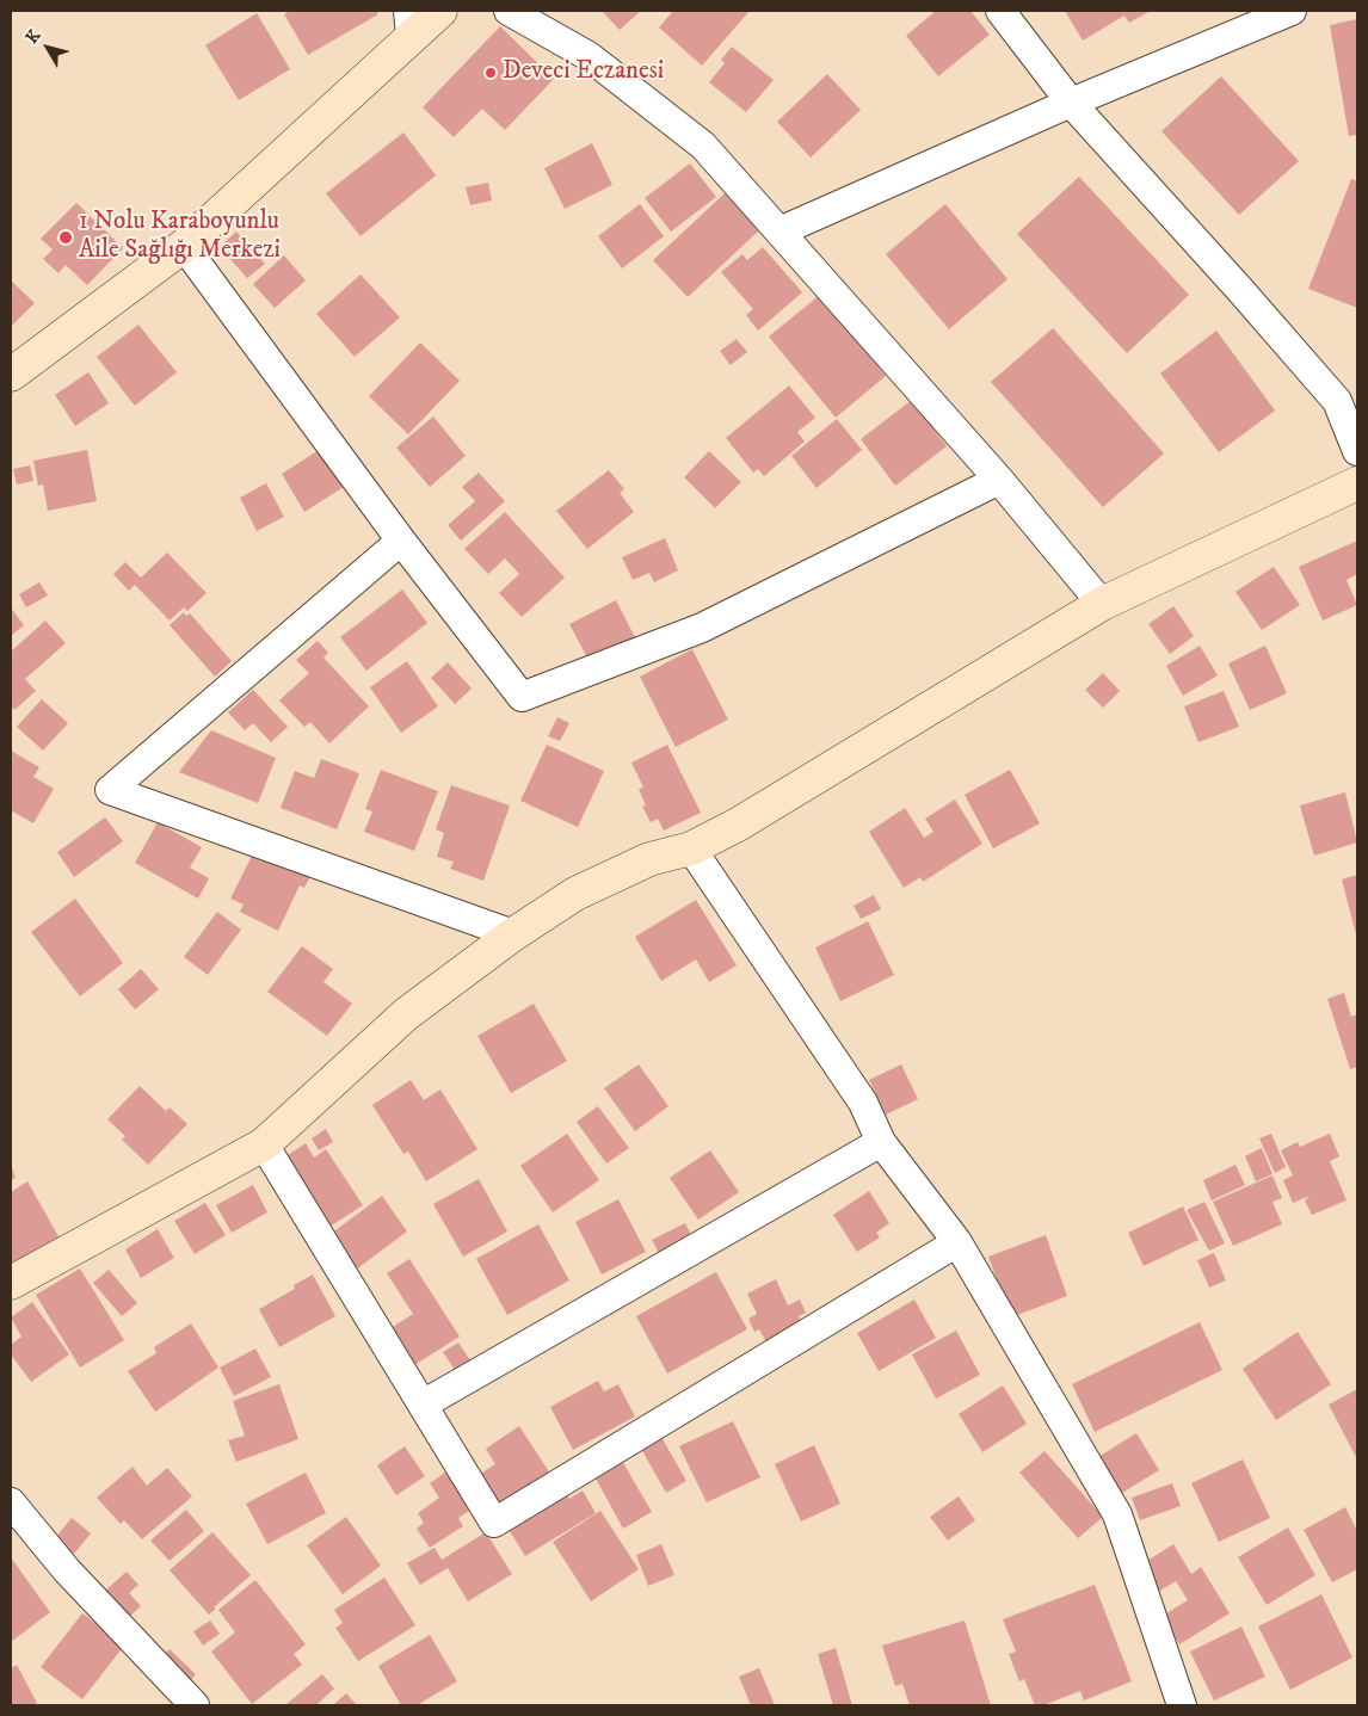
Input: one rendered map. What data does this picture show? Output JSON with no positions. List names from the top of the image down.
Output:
{
  "places": ["Deveci Eczanesi", "1 Nolu Karaboyunlu Aile Sağlığı Merkezi"],
  "north": "top left"
}
